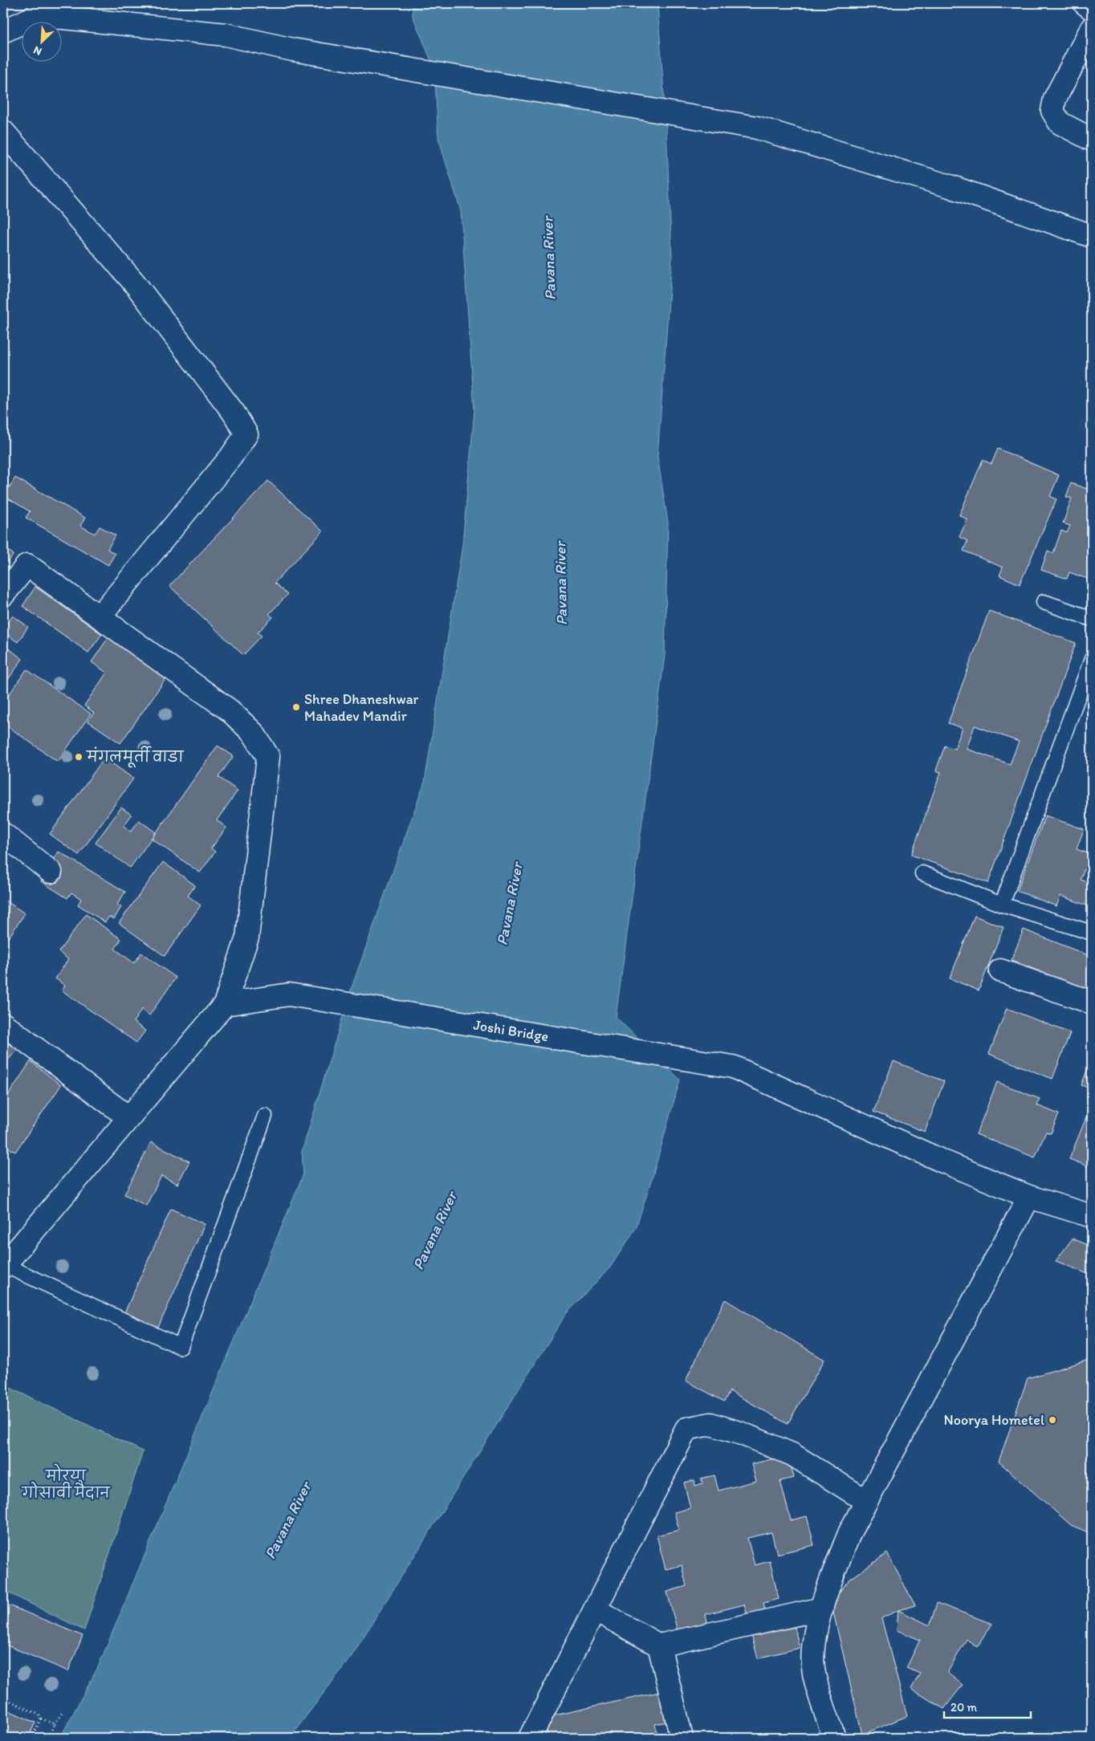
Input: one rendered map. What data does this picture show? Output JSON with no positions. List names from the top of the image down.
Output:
{
  "streets": {
    "street": ["Joshi Bridge"]
  },
  "water": ["Pavana River"],
  "parks": ["मोरया गोसावी मैदान"],
  "places": ["Shree Dhaneshwar Mahadev Mandir", "मंगलमूर्ती वाडा", "Noorya Hometel"],
  "scale_bar": "20 m",
  "north": "bottom left"
}
